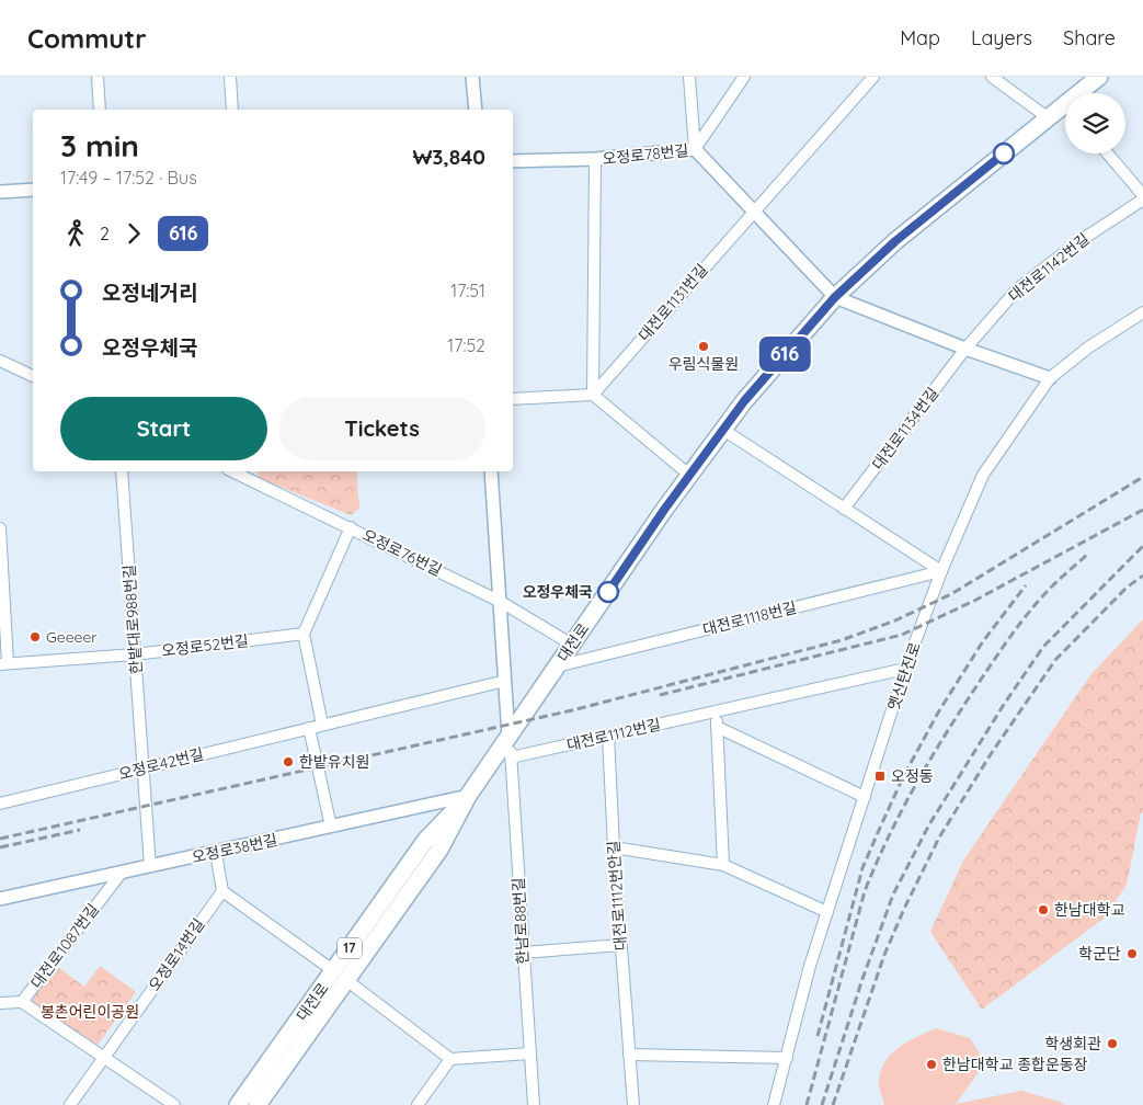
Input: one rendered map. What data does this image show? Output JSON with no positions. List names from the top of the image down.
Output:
{
  "streets": {
    "main road": ["대전로", "17"],
    "street": [
      "오정로78번길",
      "대전로1142번길",
      "대전로1131번길",
      "대전로1134번길",
      "오정로76번길",
      "대전로1118번길",
      "한밭대로988번길",
      "오정로52번길",
      "옛신탄진로",
      "대전로1112번길",
      "오정로42번길",
      "오정로38번길",
      "대전로1112번안길",
      "한남로88번길",
      "대전로1087번길",
      "오정로14번길"
    ]
  },
  "crossings": [
    ["오정로78번길", "대전로1131번길"],
    ["오정로78번길", "대전로"],
    ["대전로1142번길", "대전로1134번길"],
    ["오정로76번길", "대전로"],
    ["대전로1118번길", "대전로"],
    ["대전로1118번길", "옛신탄진로"],
    ["한밭대로988번길", "오정로52번길"],
    ["한밭대로988번길", "오정로42번길"],
    ["한밭대로988번길", "오정로38번길"],
    ["대전로", "오정로38번길"],
    ["대전로", "한남로88번길"],
    ["옛신탄진로", "대전로1112번길"],
    ["대전로1112번길", "대전로1112번안길"],
    ["대전로1112번길", "한남로88번길"],
    ["오정로38번길", "대전로1087번길"],
    ["대전로1087번길", "오정로14번길"]
  ],
  "parks": ["봉촌어린이공원"],
  "places": {
    "other": [
      "우림식물원",
      "오정우체국",
      "Geeeer",
      "한밭유치원",
      "한남대학교",
      "학군단",
      "학생회관",
      "한남대학교 종합운동장"
    ],
    "transit": ["오정동"]
  },
  "lines": ["bus line 616"],
  "page": {
    "header": "Commutr",
    "nav": ["Map", "Layers", "Share"],
    "on_map": "616",
    "heading": ["3 min", "17:49 – 17:52 · Bus", "₩3,840"],
    "legs": ["2", "616"],
    "list": [
      {
        "name": "오정네거리",
        "value": "17:51"
      },
      {
        "name": "오정우체국",
        "value": "17:52"
      }
    ],
    "buttons": ["Start", "Tickets"]
  }
}
